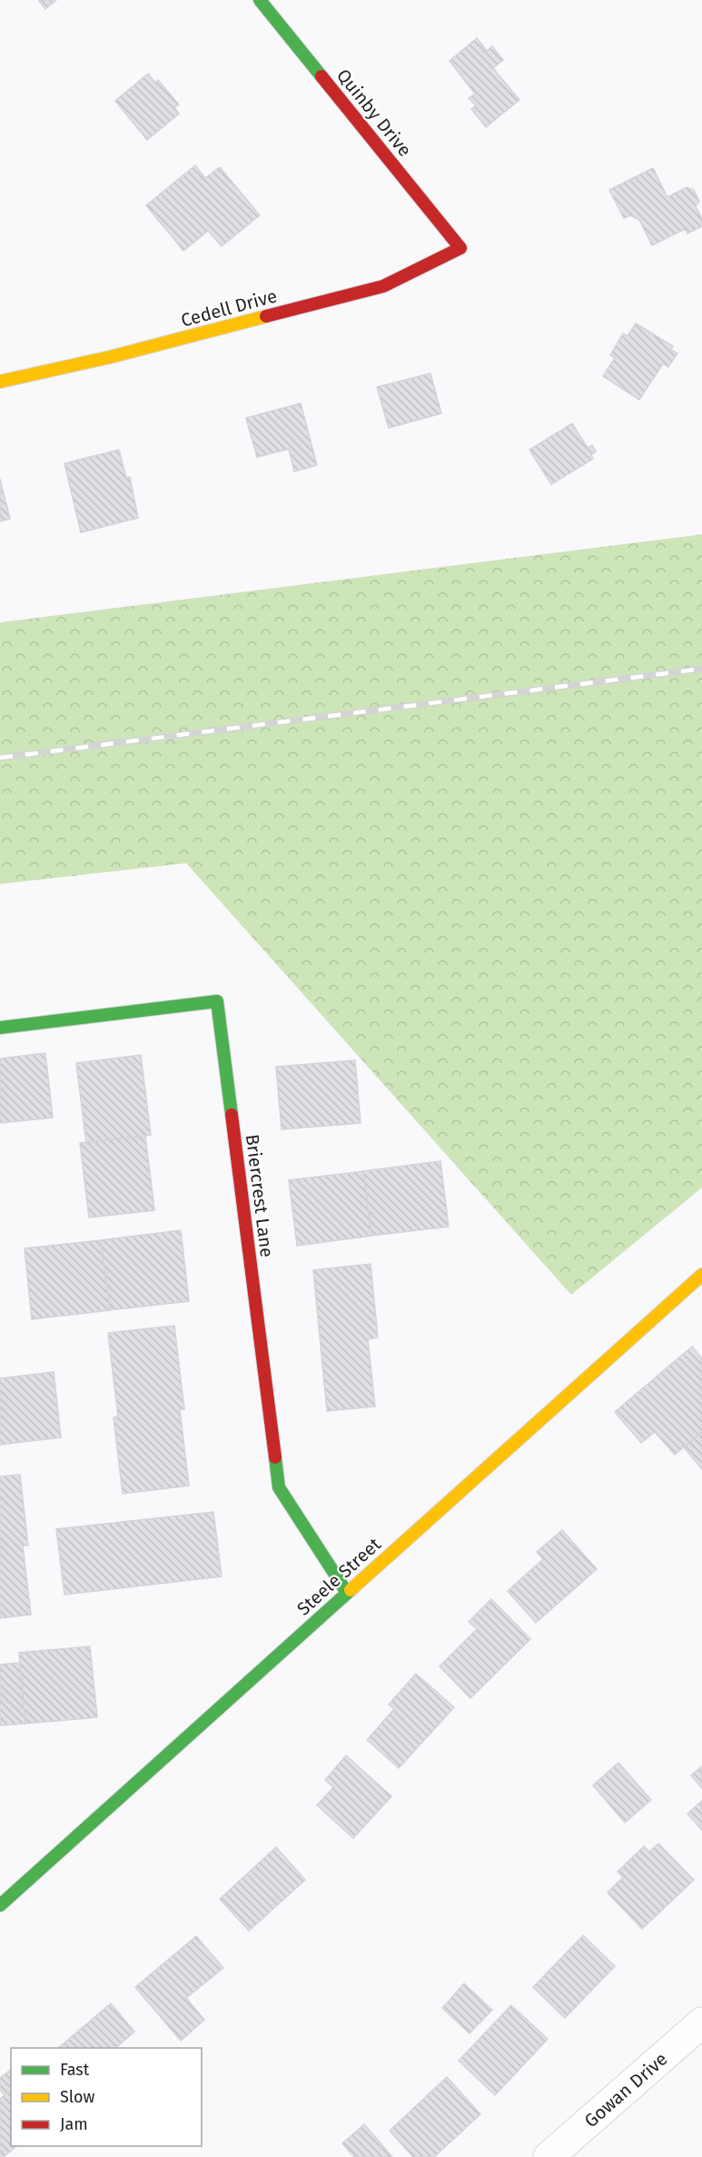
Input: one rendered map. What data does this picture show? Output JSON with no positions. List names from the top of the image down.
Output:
{
  "streets": {
    "street": [
      "Quinby Drive",
      "Cedell Drive",
      "Briercrest Lane",
      "Steele Street",
      "Gowan Drive"
    ]
  },
  "crossings": [
    ["Quinby Drive", "Cedell Drive"],
    ["Briercrest Lane", "Steele Street"]
  ],
  "legend": ["Fast", "Slow", "Jam"]
}
